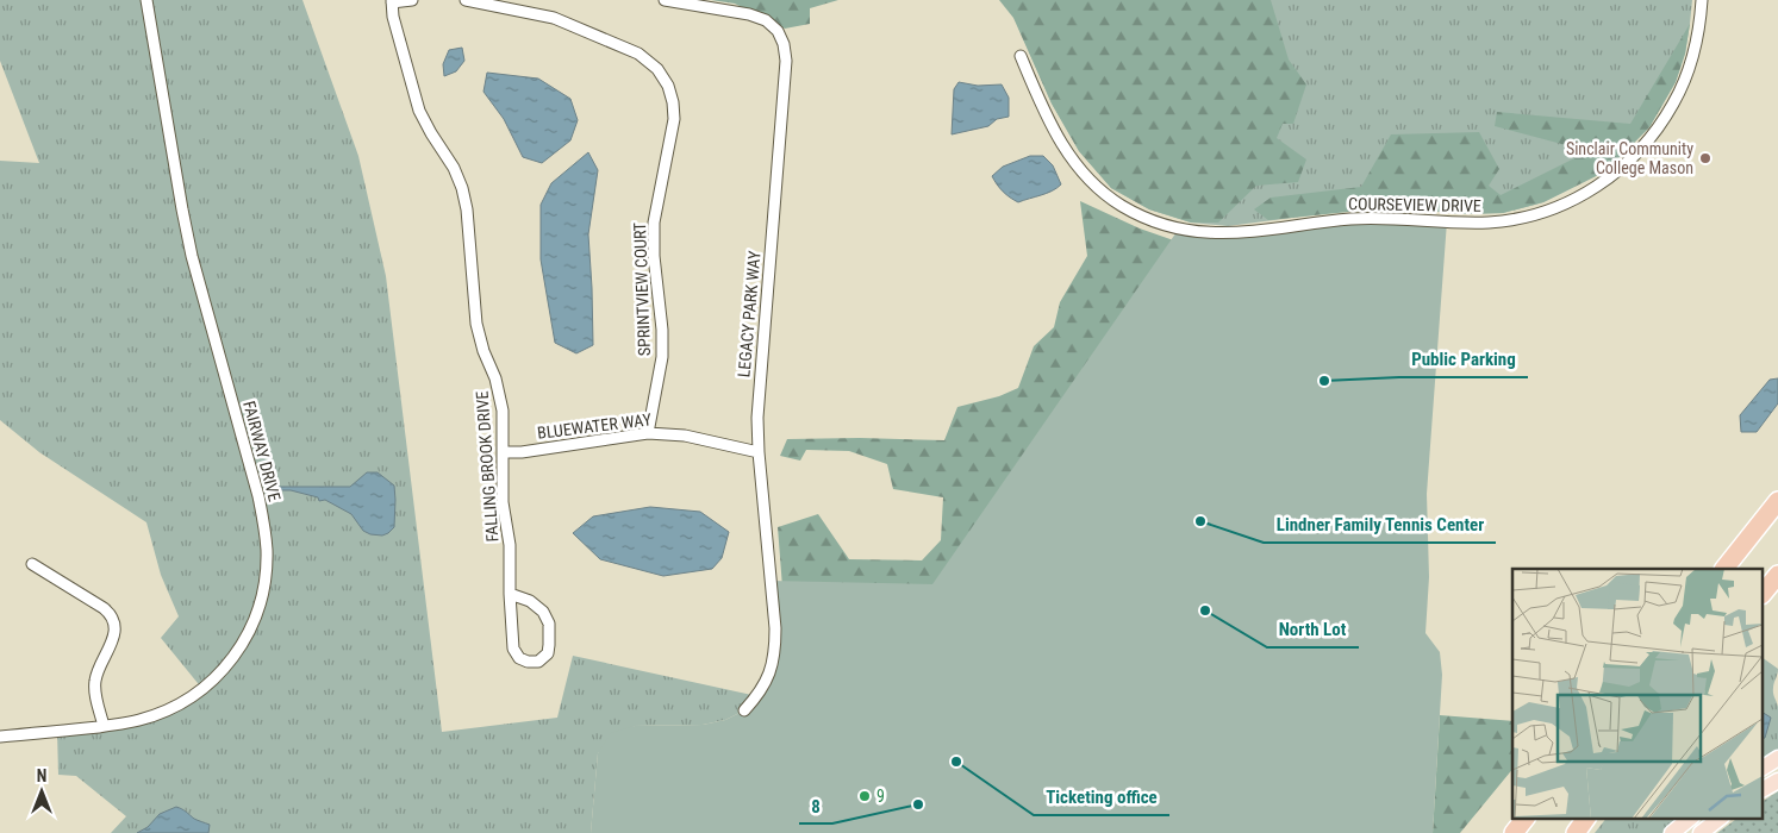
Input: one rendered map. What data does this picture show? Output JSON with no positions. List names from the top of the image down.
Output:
{
  "streets": {
    "street": [
      "COURSEVIEW DRIVE",
      "SPRINTVIEW COURT",
      "LEGACY PARK WAY",
      "BLUEWATER WAY",
      "FAIRWAY DRIVE",
      "FALLING BROOK DRIVE"
    ]
  },
  "crossings": [
    ["SPRINTVIEW COURT", "BLUEWATER WAY"],
    ["LEGACY PARK WAY", "BLUEWATER WAY"],
    ["BLUEWATER WAY", "FALLING BROOK DRIVE"]
  ],
  "places": [
    "Sinclair Community College Mason",
    "Public Parking",
    "Lindner Family Tennis Center",
    "North Lot",
    "Ticketing office",
    "9",
    "8"
  ],
  "north": "top"
}
